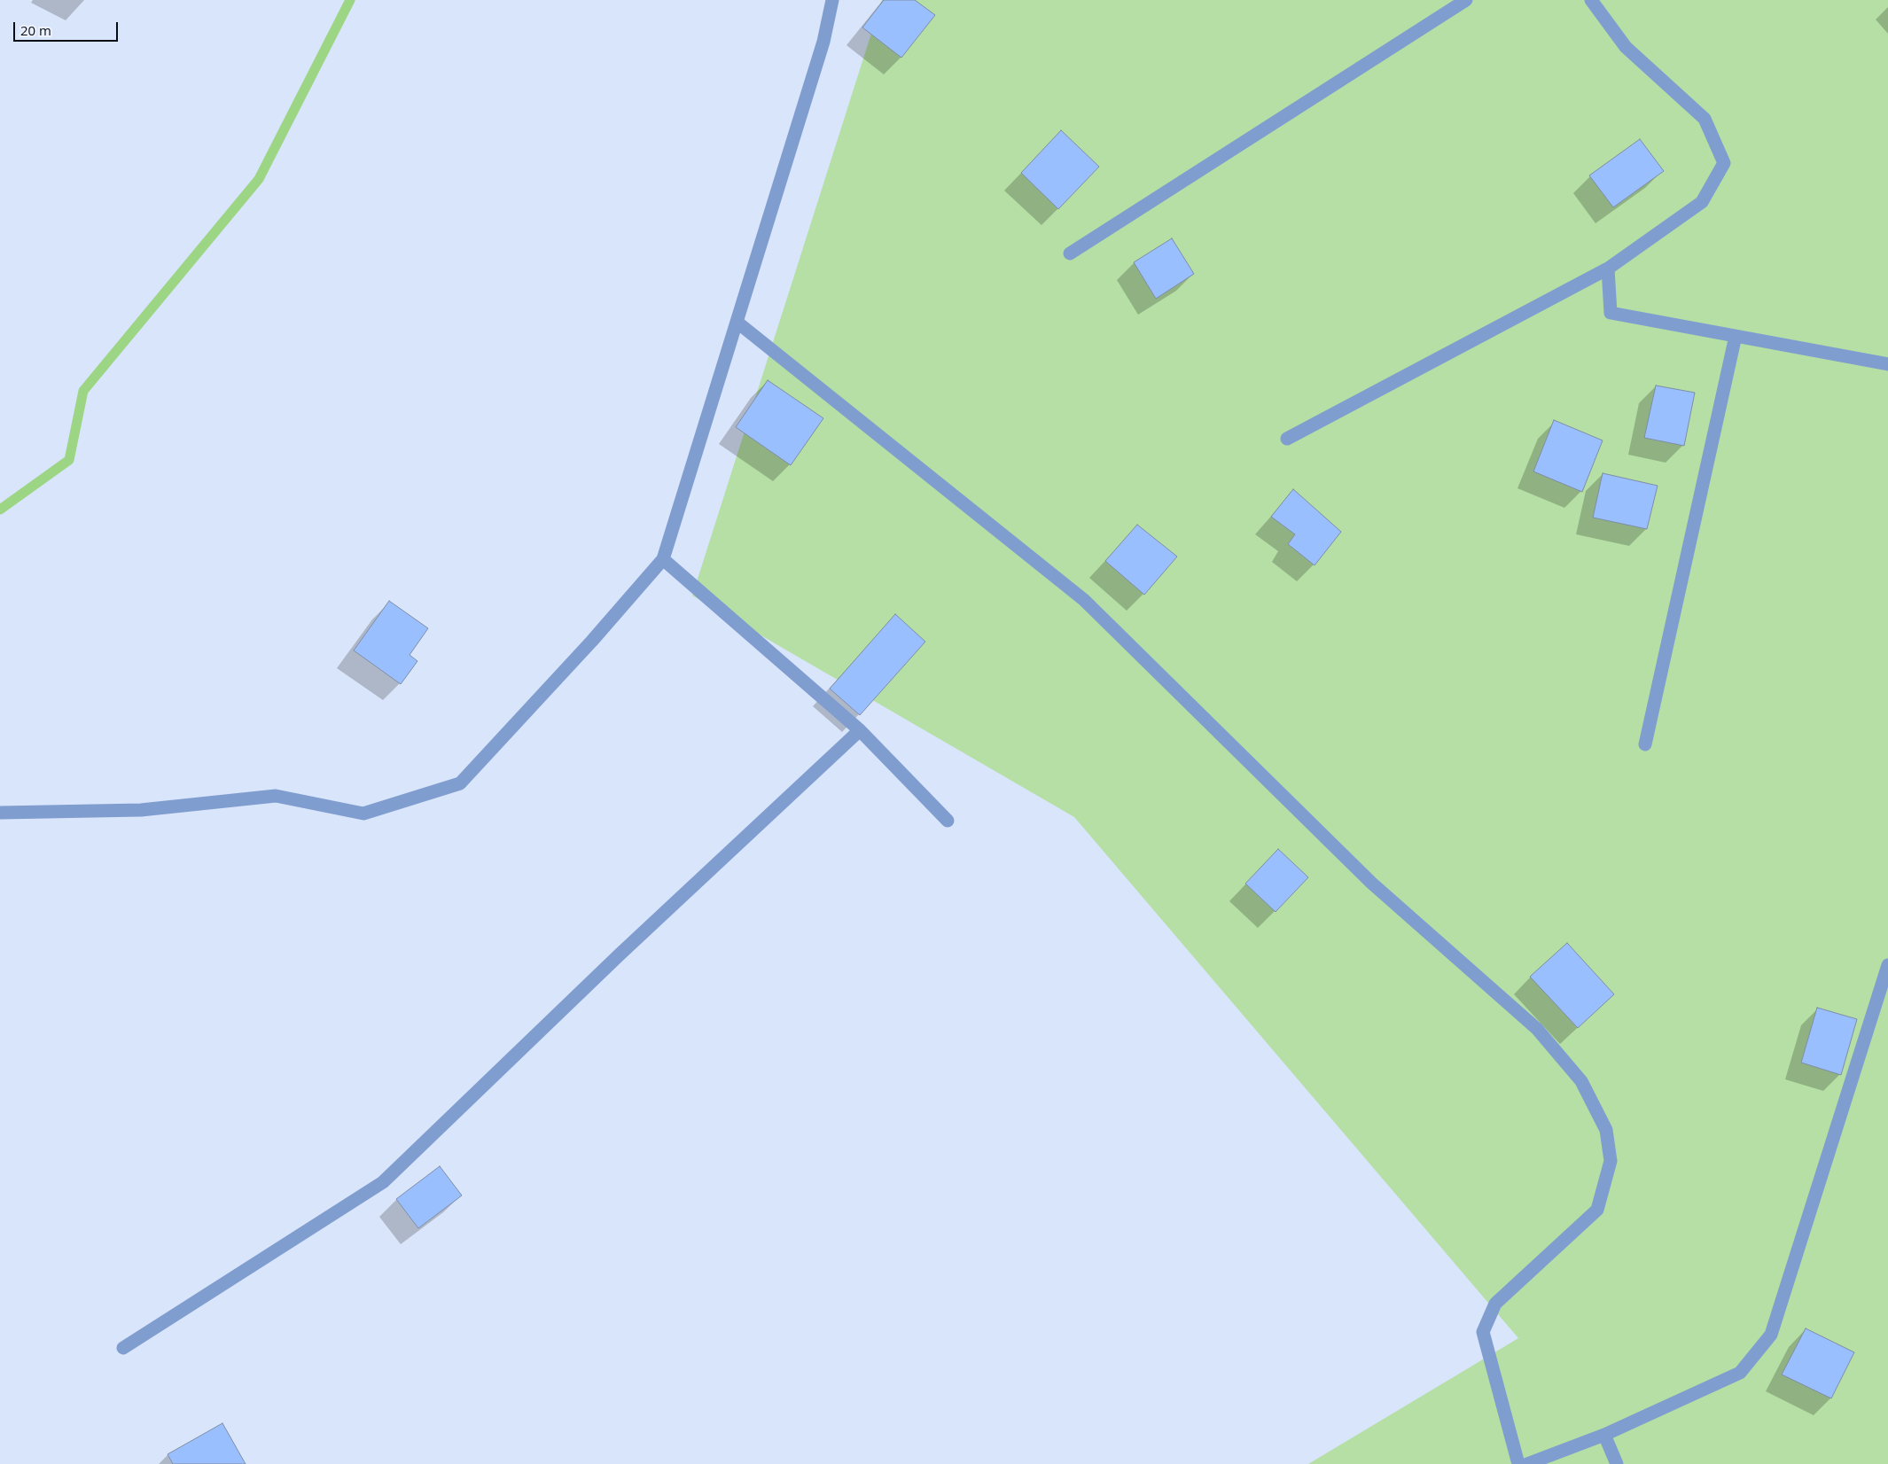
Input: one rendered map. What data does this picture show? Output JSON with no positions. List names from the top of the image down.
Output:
{
  "scale_bar": "20 m"
}
